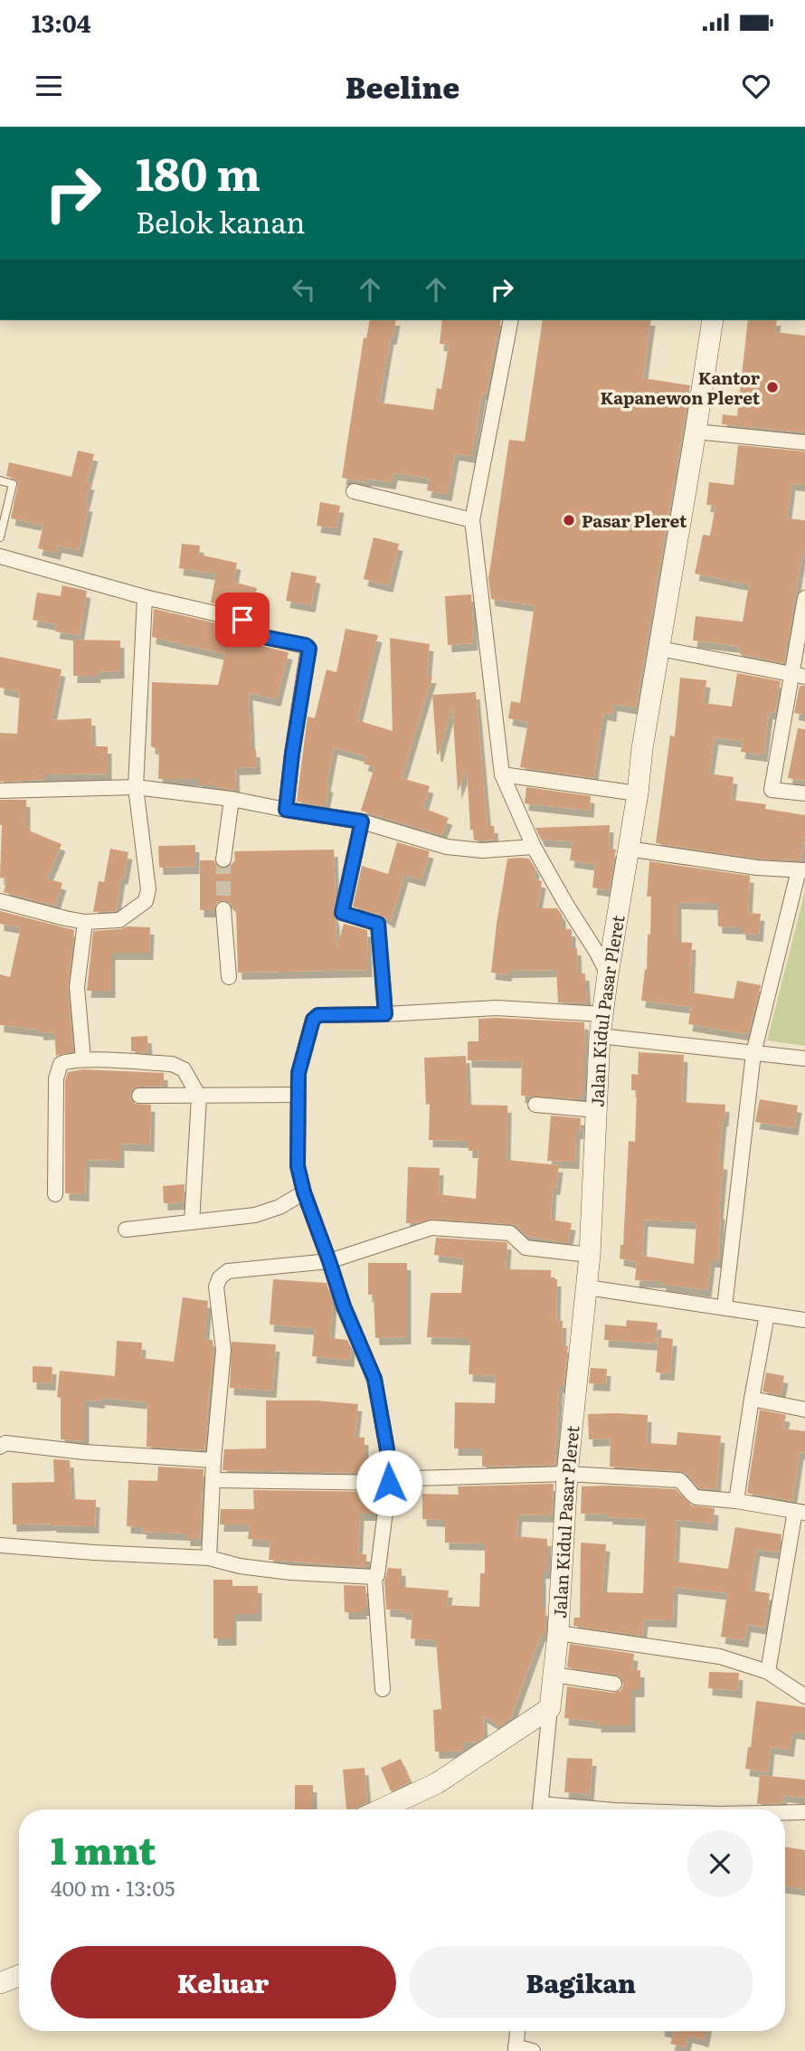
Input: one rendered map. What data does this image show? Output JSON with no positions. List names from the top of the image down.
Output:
{
  "streets": {
    "street": ["Jalan Kidul Pasar Pleret"]
  },
  "places": ["Kantor Kapanewon Pleret", "Pasar Pleret"],
  "page": {
    "status": "13:04",
    "header": "Beeline",
    "turn": ["180 m", "Belok kanan"],
    "heading": ["1 mnt", "400 m · 13:05"],
    "buttons": ["Keluar", "Bagikan"]
  }
}
